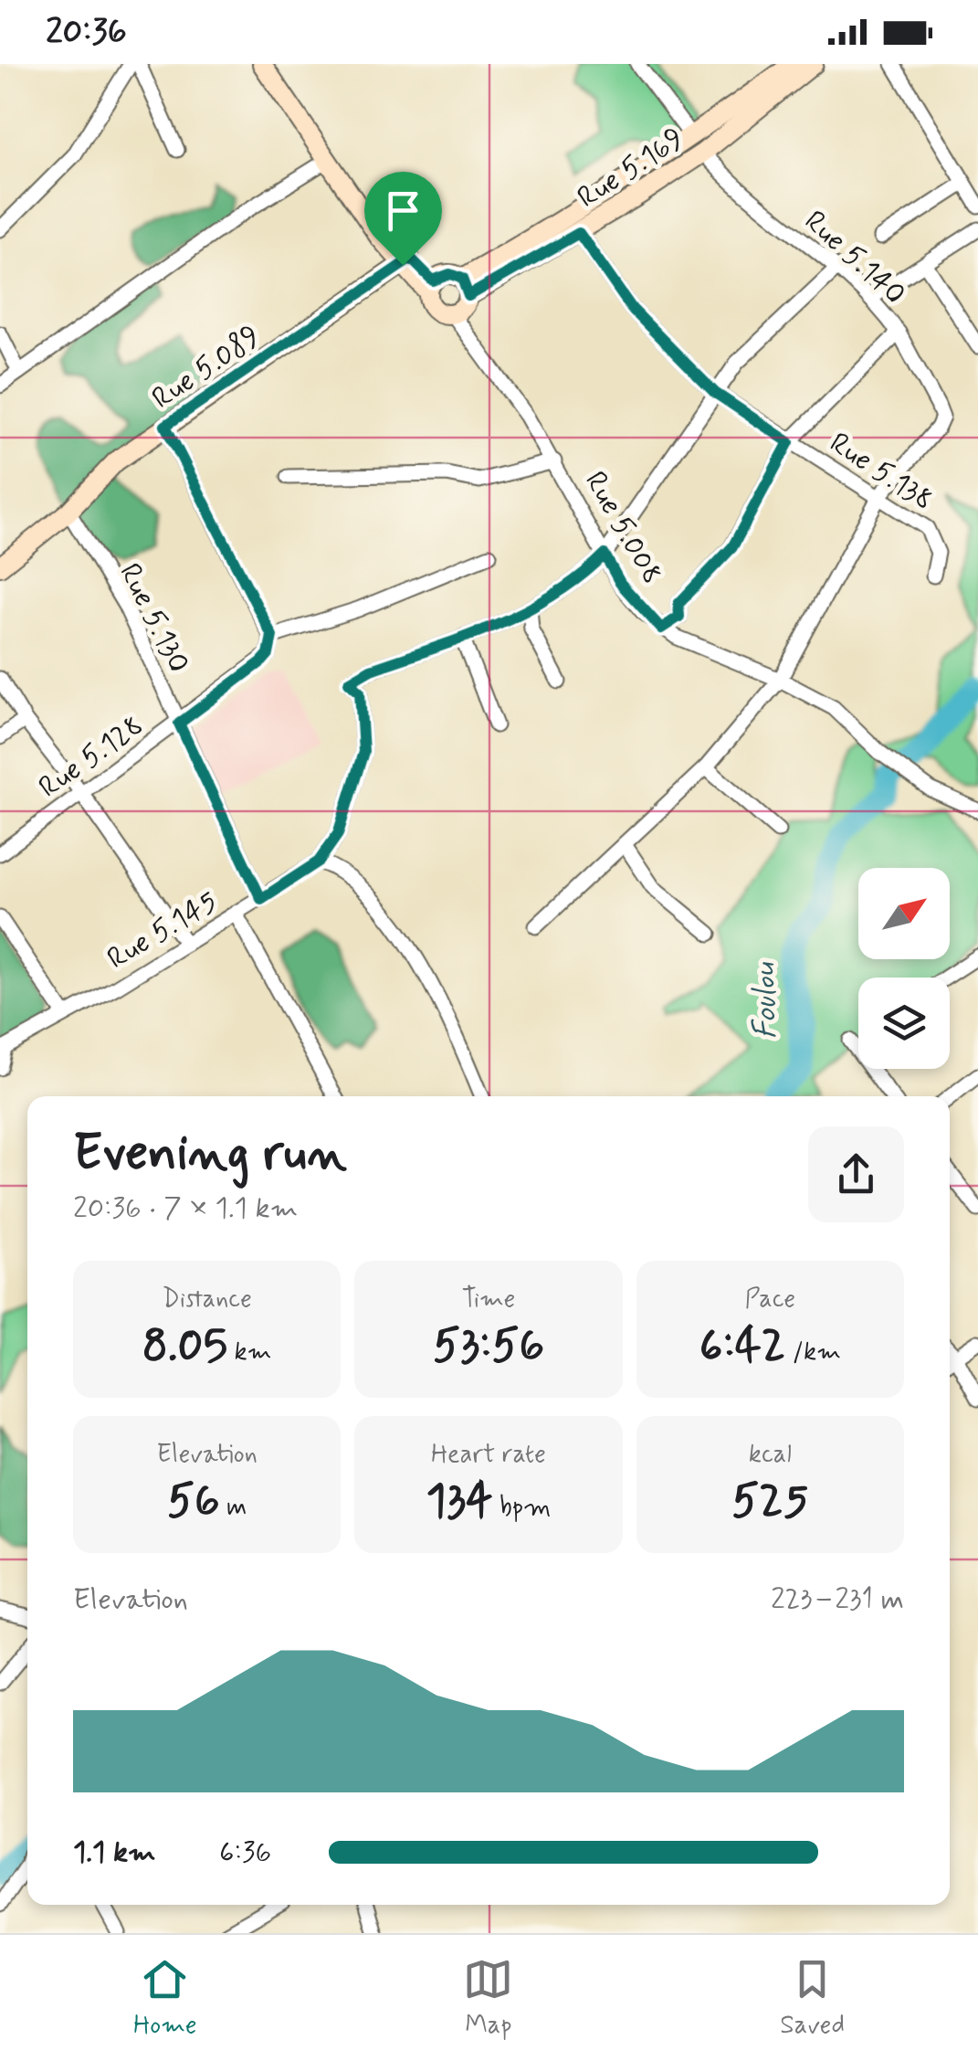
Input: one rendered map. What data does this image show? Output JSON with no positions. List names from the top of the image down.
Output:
{
  "streets": {
    "main road": ["Rue 5.169", "Rue 5.089"],
    "street": [
      "Rue 5.140",
      "Rue 5.138",
      "Rue 5.008",
      "Rue 5.130",
      "Rue 5.128",
      "Rue 5.145"
    ]
  },
  "crossings": [
    ["Rue 5.169", "Rue 5.140"],
    ["Rue 5.169", "Rue 5.138"],
    ["Rue 5.169", "Rue 5.008"],
    ["Rue 5.140", "Rue 5.138"],
    ["Rue 5.140", "Rue 5.008"],
    ["Rue 5.140", "Rue 5.145"],
    ["Rue 5.089", "Rue 5.130"],
    ["Rue 5.138", "Rue 5.145"],
    ["Rue 5.008", "Rue 5.145"],
    ["Rue 5.130", "Rue 5.128"],
    ["Rue 5.130", "Rue 5.145"]
  ],
  "water": ["Foulou"],
  "north": "top right",
  "page": {
    "status": "20:36",
    "heading": ["Evening run", "20:36 · 7 × 1.1 km"],
    "stats": [
      ["Distance", "8.05 km"],
      ["Time", "53:56"],
      ["Pace", "6:42 /km"],
      ["Elevation", "56 m"],
      ["Heart rate", "134 bpm"],
      ["kcal", "525"]
    ],
    "chart": ["Elevation", "223–231 m"],
    "list": [
      {
        "name": "1.1 km",
        "note": "6:36"
      }
    ],
    "tabs": ["Home", "Map", "Saved"]
  }
}
